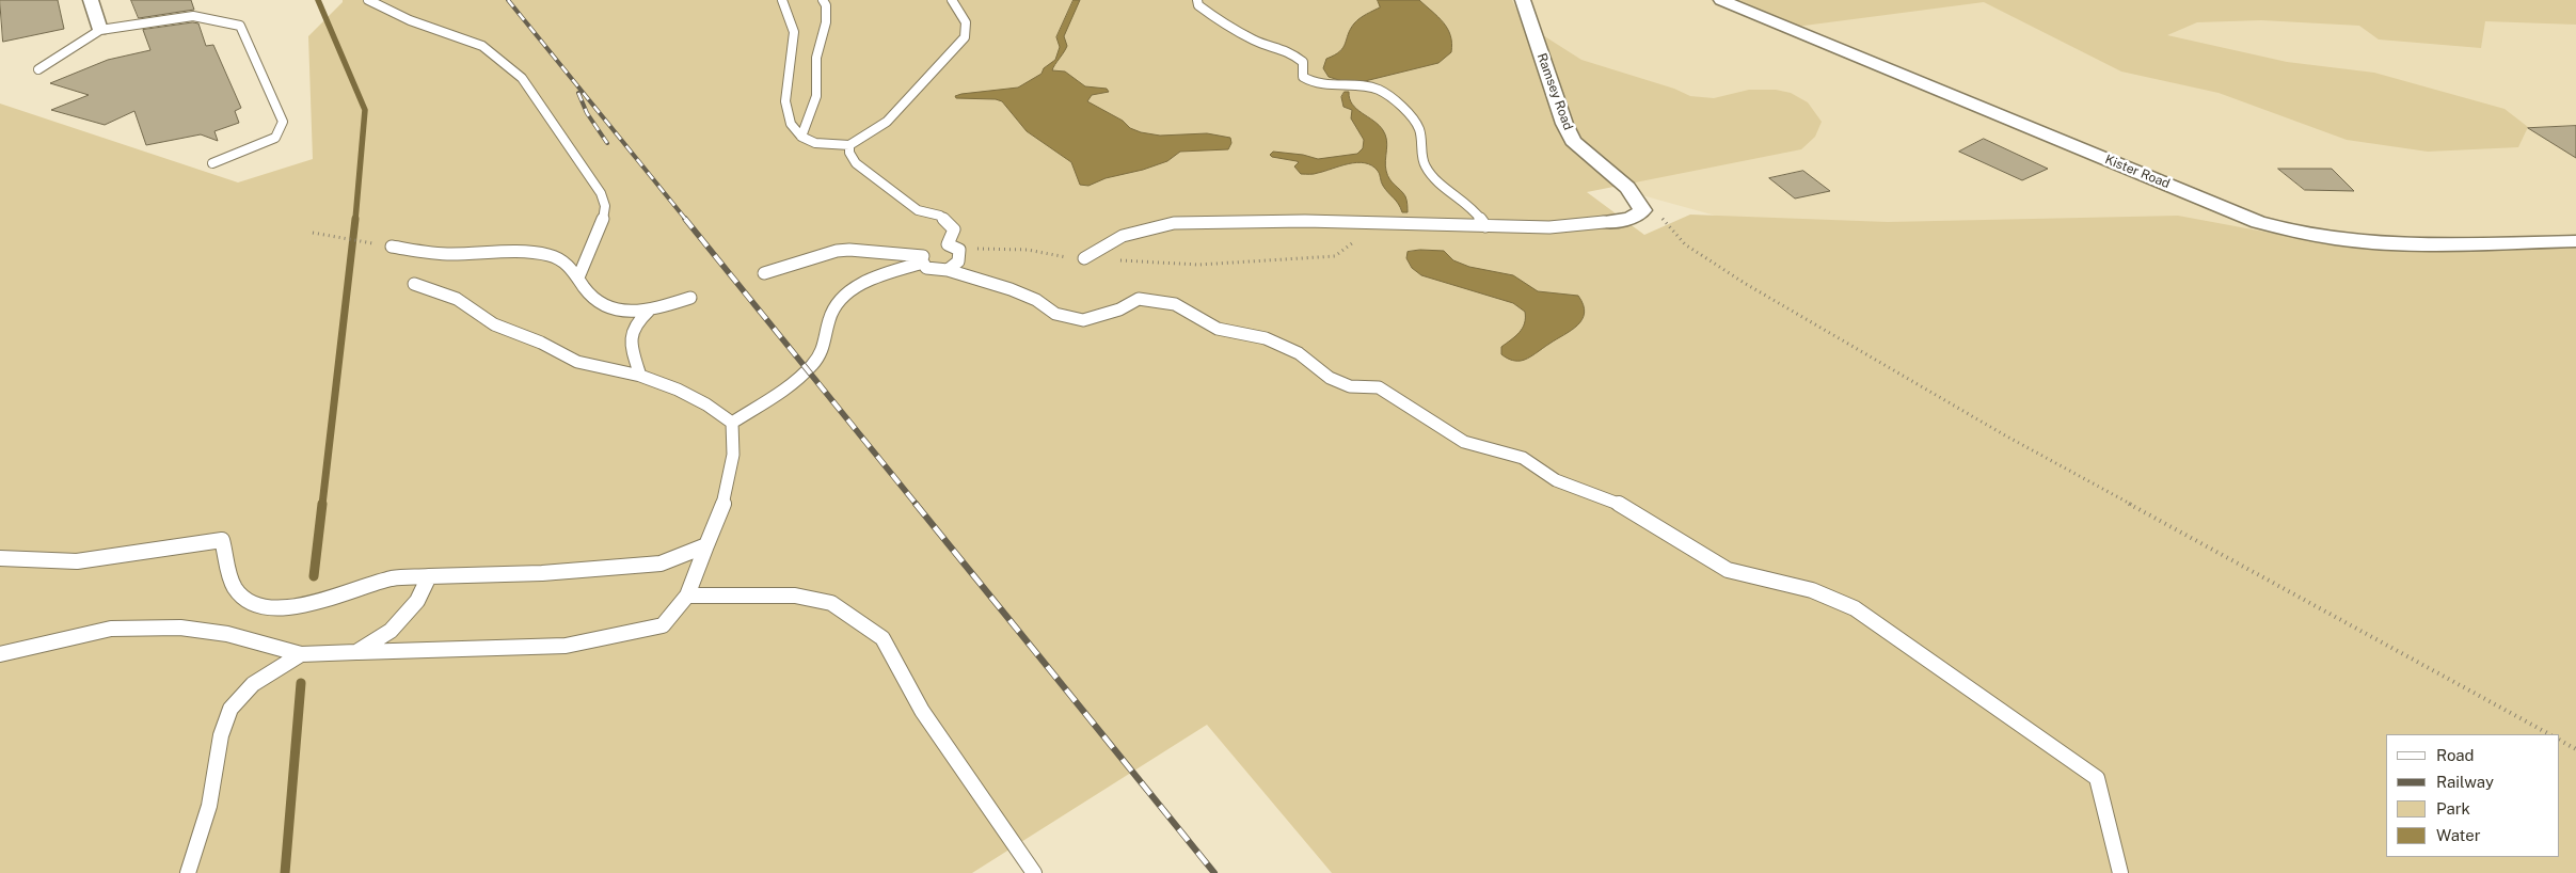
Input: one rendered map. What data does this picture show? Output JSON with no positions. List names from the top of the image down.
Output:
{
  "streets": {
    "street": ["Ramsey Road", "Kister Road"]
  },
  "legend": [
    "Road",
    "Railway",
    "Park",
    "Water"
  ]
}
